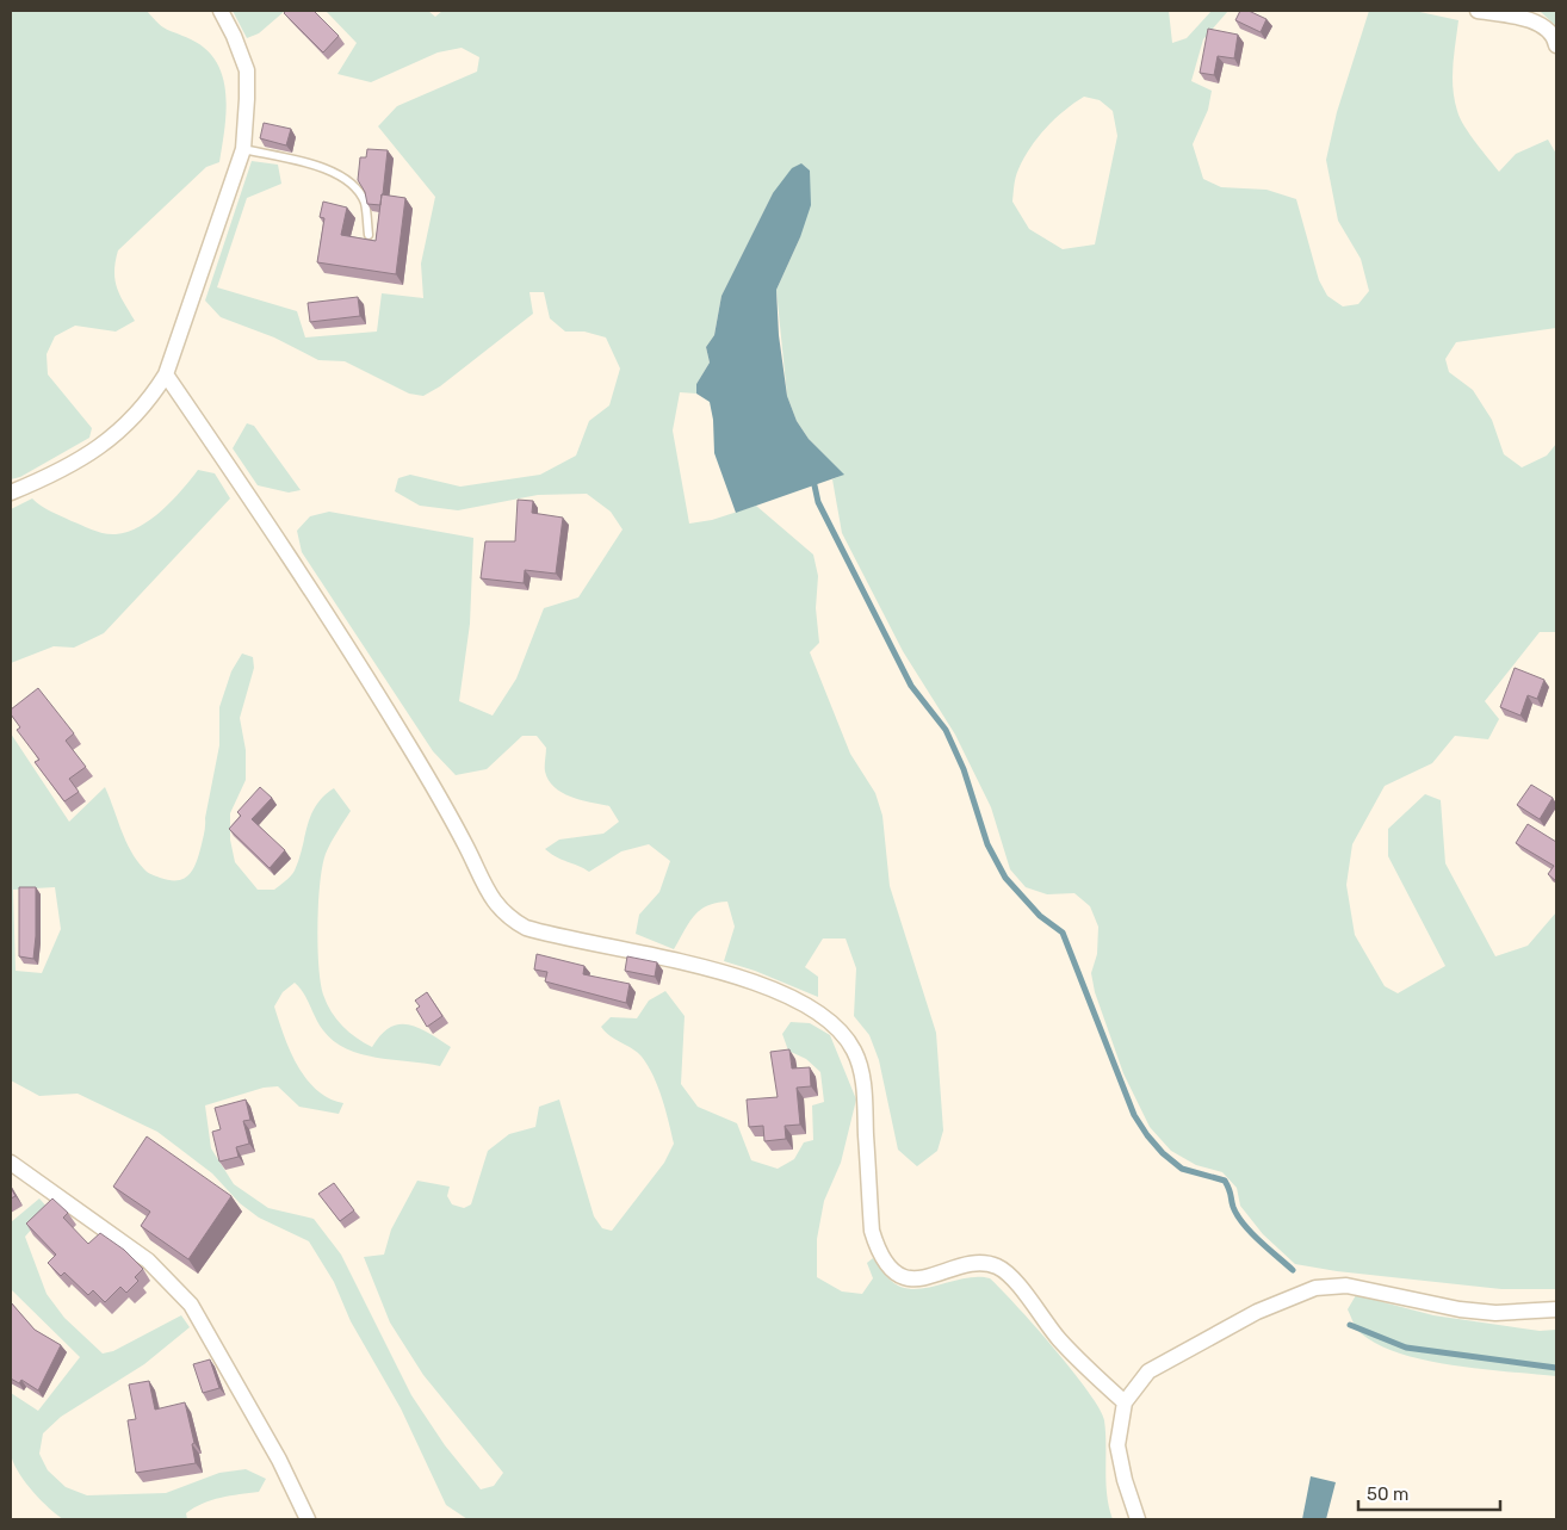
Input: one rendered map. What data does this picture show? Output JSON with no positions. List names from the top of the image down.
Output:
{
  "scale_bar": "50 m"
}
